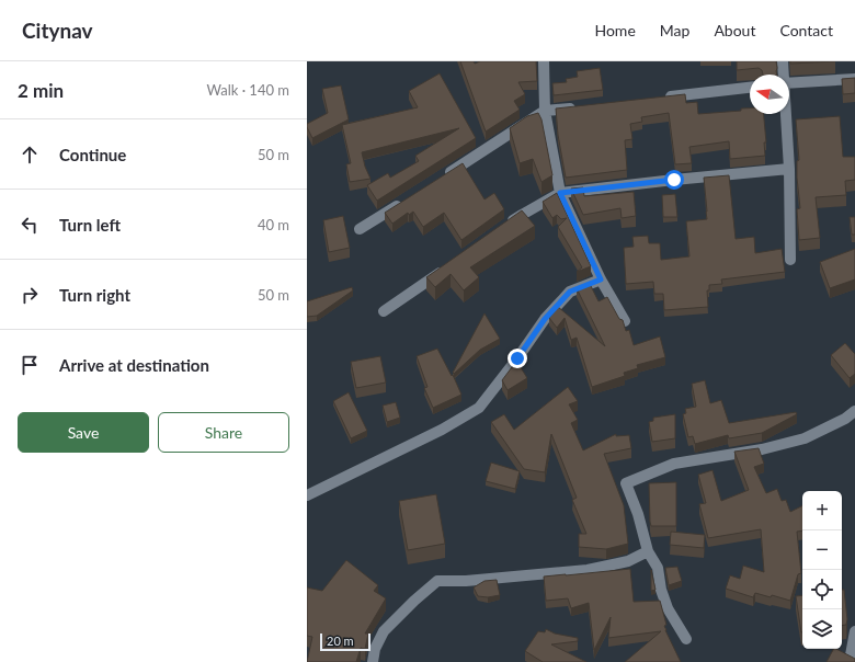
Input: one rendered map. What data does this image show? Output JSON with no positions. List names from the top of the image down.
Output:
{
  "scale_bar": "20 m",
  "north": "left",
  "page": {
    "header": "Citynav",
    "nav": [
      "Home",
      "Map",
      "About",
      "Contact"
    ],
    "heading": ["2 min", "Walk · 140 m"],
    "list": [
      ["Continue", "50 m"],
      ["Turn left", "40 m"],
      ["Turn right", "50 m"],
      "Arrive at destination"
    ],
    "buttons": ["Save", "Share"],
    "map_buttons": ["+", "−"],
    "scale": "20 m"
  }
}
